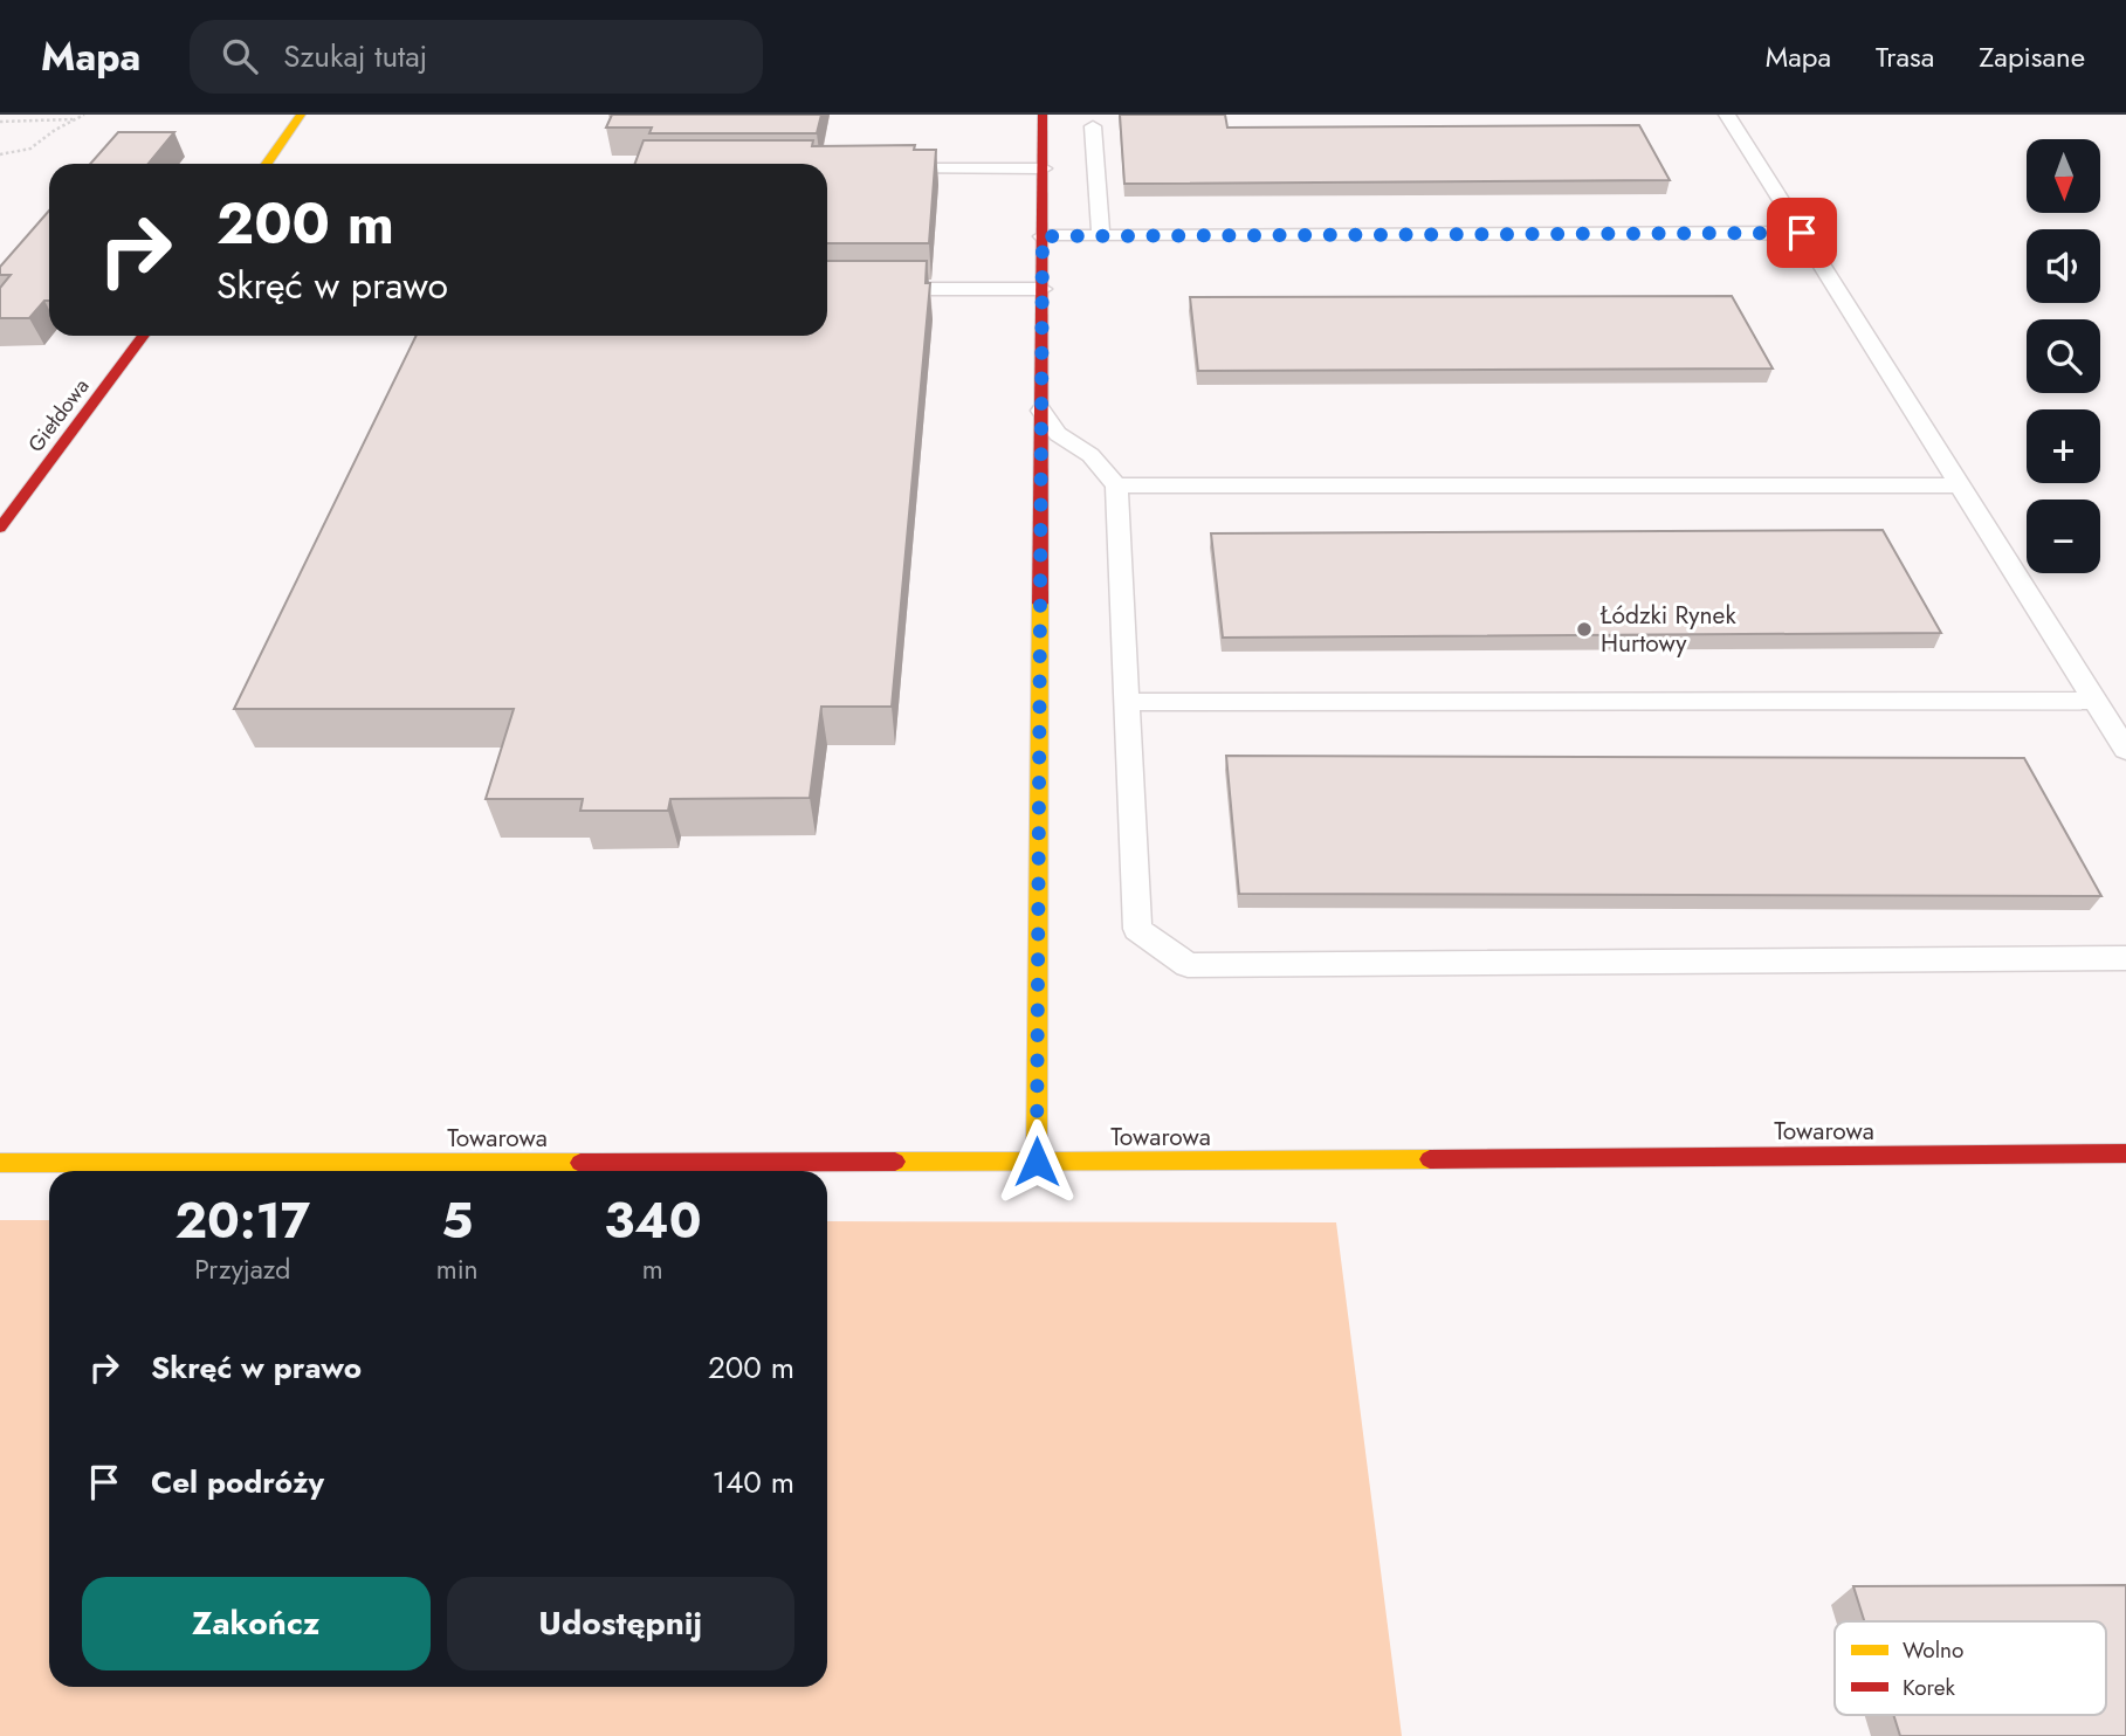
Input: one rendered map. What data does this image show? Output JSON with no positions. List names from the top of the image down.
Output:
{
  "streets": {
    "street": ["Giełdowa", "Towarowa"]
  },
  "places": ["Łódzki Rynek Hurtowy"],
  "legend": ["Wolno", "Korek"],
  "north": "bottom",
  "page": {
    "header": "Mapa",
    "search": "Szukaj tutaj",
    "nav": ["Mapa", "Trasa", "Zapisane"],
    "map_buttons": ["+", "−"],
    "turn": ["200 m", "Skręć w prawo"],
    "eta": [
      "20:17",
      "Przyjazd",
      "5",
      "min",
      "340",
      "m"
    ],
    "list": [
      {
        "name": "Skręć w prawo",
        "value": "200 m"
      },
      {
        "name": "Cel podróży",
        "value": "140 m"
      }
    ],
    "buttons": ["Zakończ", "Udostępnij"]
  }
}
